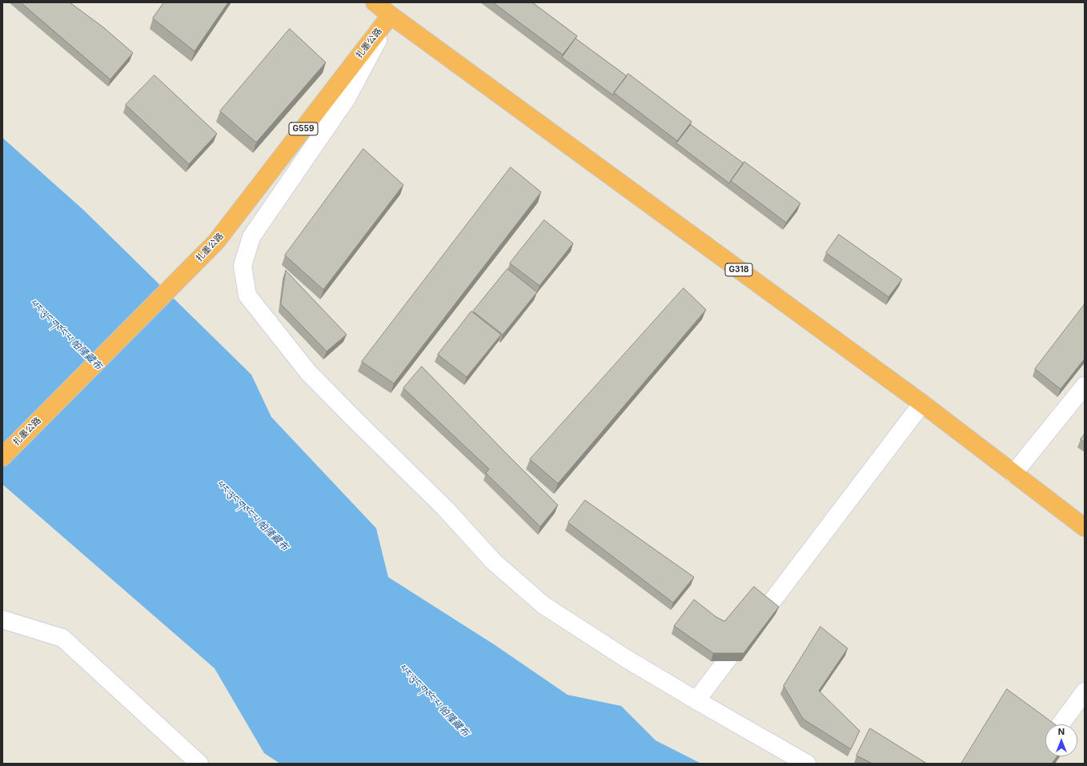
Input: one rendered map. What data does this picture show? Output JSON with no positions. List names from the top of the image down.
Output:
{
  "streets": {
    "highway": ["扎墨公路", "G559", "G318"]
  },
  "crossings": [
    ["扎墨公路", "G318"]
  ],
  "water": ["ཕར་ལུང་གཙང་པ 帕隆藏布"],
  "north": "top"
}
